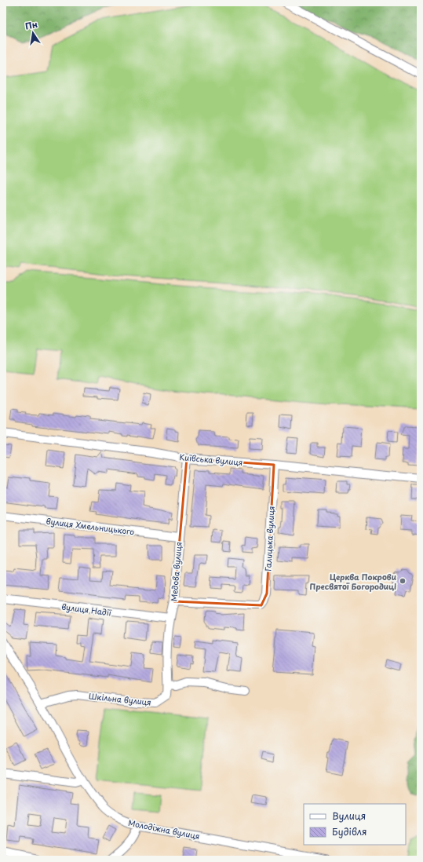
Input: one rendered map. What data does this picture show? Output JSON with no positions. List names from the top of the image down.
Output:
{
  "streets": {
    "street": [
      "Київська вулиця",
      "вулиця Хмельницького",
      "Галицька вулиця",
      "Медова вулиця",
      "вулиця Надії",
      "Шкільна вулиця",
      "Молодіжна вулиця"
    ]
  },
  "crossings": [
    ["Київська вулиця", "Галицька вулиця"],
    ["Київська вулиця", "Медова вулиця"],
    ["вулиця Хмельницького", "Медова вулиця"],
    ["Галицька вулиця", "Медова вулиця"],
    ["Медова вулиця", "вулиця Надії"],
    ["Медова вулиця", "Шкільна вулиця"],
    ["Шкільна вулиця", "Молодіжна вулиця"]
  ],
  "places": ["Церква Покрови Пресвятої Богородиці"],
  "legend": ["Вулиця", "Будівля"],
  "north": "top"
}
